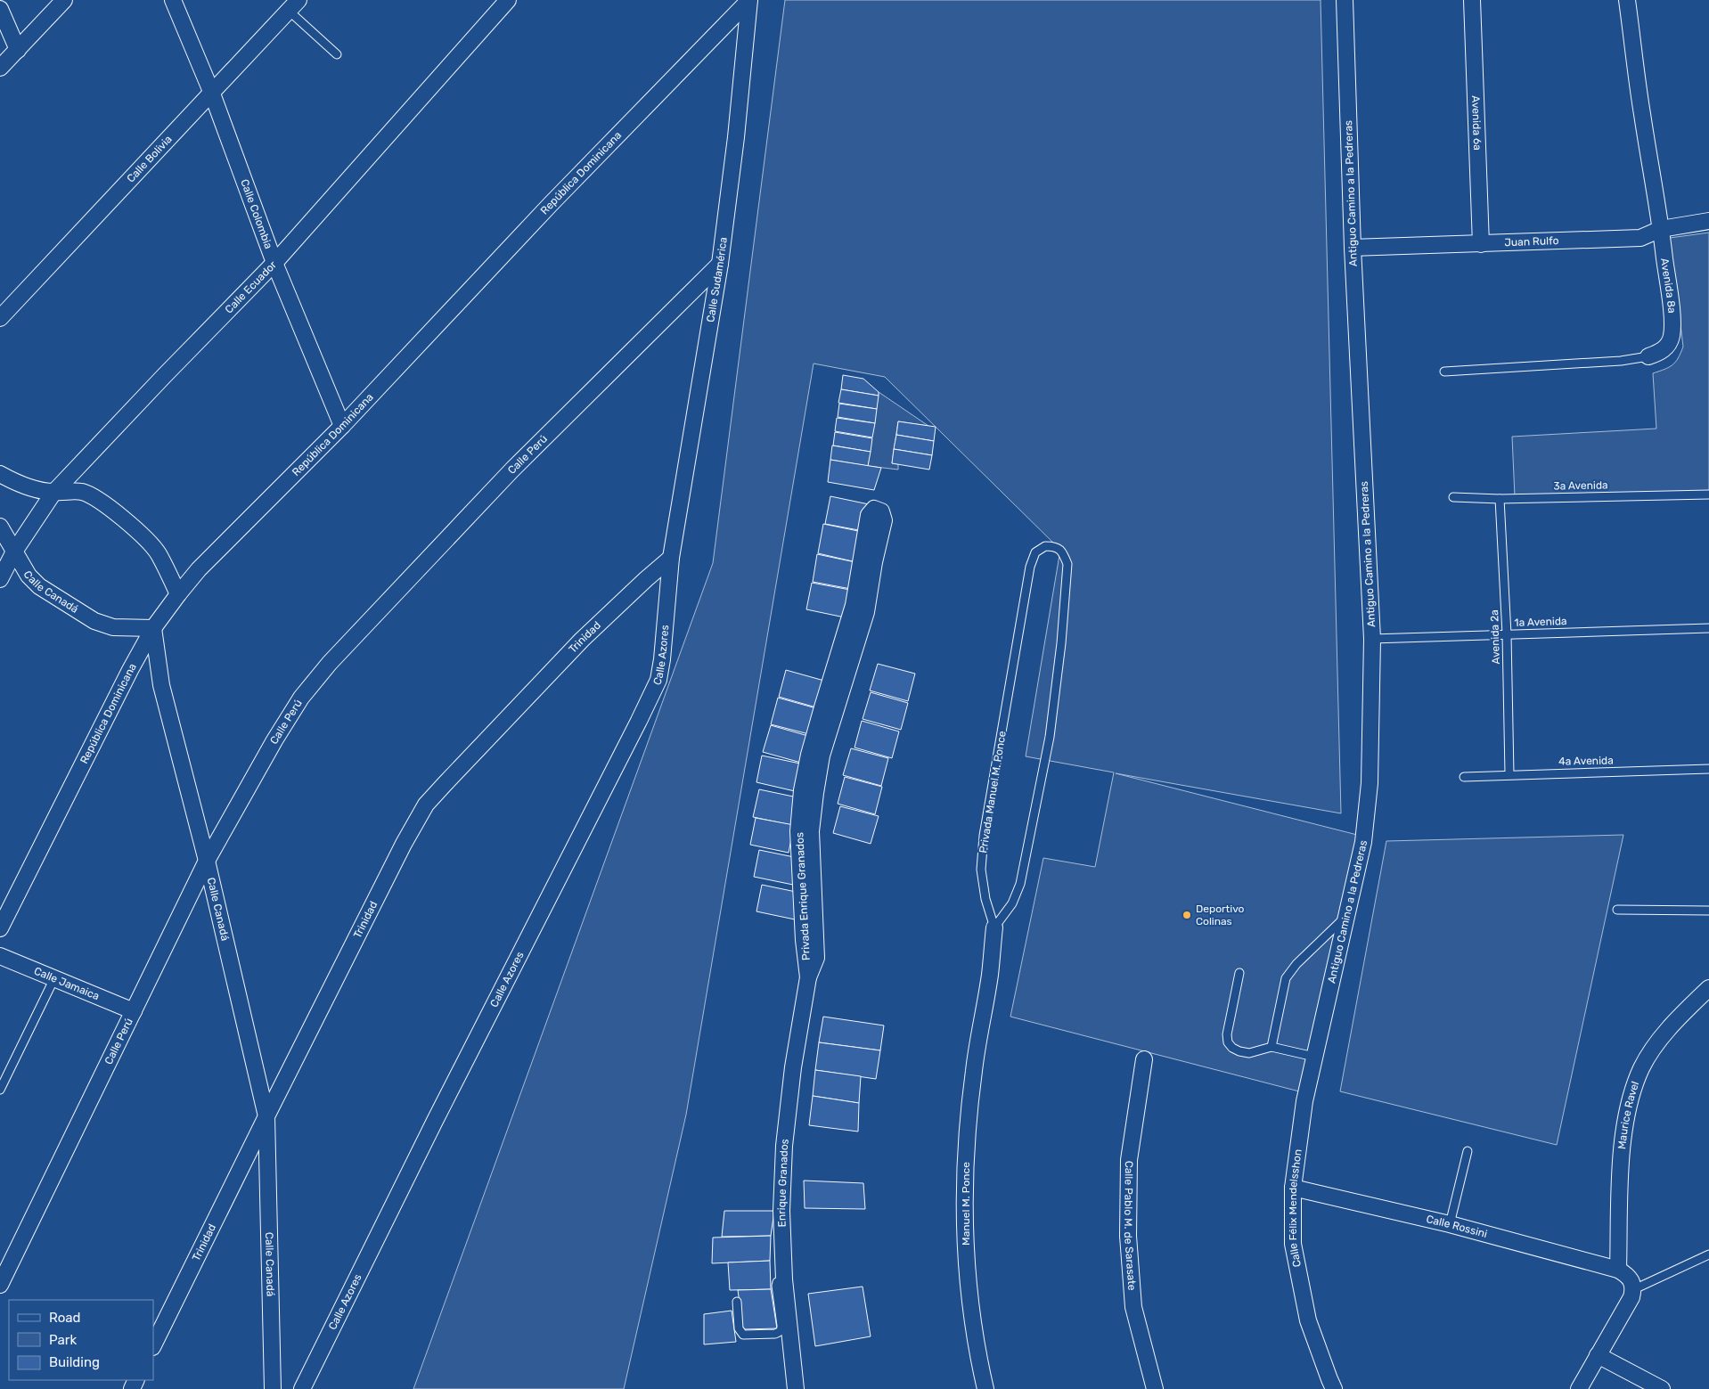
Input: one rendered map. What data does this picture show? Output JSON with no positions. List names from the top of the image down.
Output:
{
  "streets": {
    "street": [
      "Avenida 6a",
      "Calle Bolivia",
      "República Dominicana",
      "Antiguo Camino a la Pedreras",
      "Calle Colombia",
      "Juan Rulfo",
      "Calle Sudamérica",
      "Avenida 8a",
      "Calle Ecuador",
      "Calle Perú",
      "Calle Canadá",
      "Trinidad",
      "Calle Azores",
      "Privada Manuel M. Ponce",
      "Privada Enrique Granados",
      "Calle Jamaica",
      "Maurice Ravel",
      "Enrique Granados",
      "Manuel M. Ponce",
      "Calle Félix Mendelsshon",
      "Calle Pablo M. de Sarasate",
      "Calle Rossini"
    ],
    "lane": [
      "3a Avenida",
      "1a Avenida",
      "Avenida 2a",
      "4a Avenida"
    ]
  },
  "crossings": [
    ["Avenida 6a", "Juan Rulfo"],
    ["Calle Bolivia", "Calle Colombia"],
    ["República Dominicana", "Calle Colombia"],
    ["República Dominicana", "Calle Sudamérica"],
    ["República Dominicana", "Calle Ecuador"],
    ["República Dominicana", "Calle Canadá"],
    ["Antiguo Camino a la Pedreras", "Juan Rulfo"],
    ["Antiguo Camino a la Pedreras", "1a Avenida"],
    ["Antiguo Camino a la Pedreras", "Calle Félix Mendelsshon"],
    ["Calle Colombia", "Calle Ecuador"],
    ["Juan Rulfo", "Avenida 8a"],
    ["Calle Sudamérica", "Calle Perú"],
    ["Calle Sudamérica", "Trinidad"],
    ["Calle Sudamérica", "Calle Azores"],
    ["Calle Ecuador", "Calle Canadá"],
    ["Calle Perú", "Calle Canadá"],
    ["Calle Perú", "Calle Jamaica"],
    ["3a Avenida", "Avenida 2a"],
    ["Calle Canadá", "Trinidad"],
    ["1a Avenida", "Avenida 2a"],
    ["Trinidad", "Calle Azores"],
    ["Avenida 2a", "4a Avenida"],
    ["Privada Manuel M. Ponce", "Manuel M. Ponce"],
    ["Privada Enrique Granados", "Enrique Granados"],
    ["Maurice Ravel", "Calle Rossini"],
    ["Calle Félix Mendelsshon", "Calle Rossini"]
  ],
  "places": ["Deportivo Colinas"],
  "legend": ["Road", "Park", "Building"]
}
